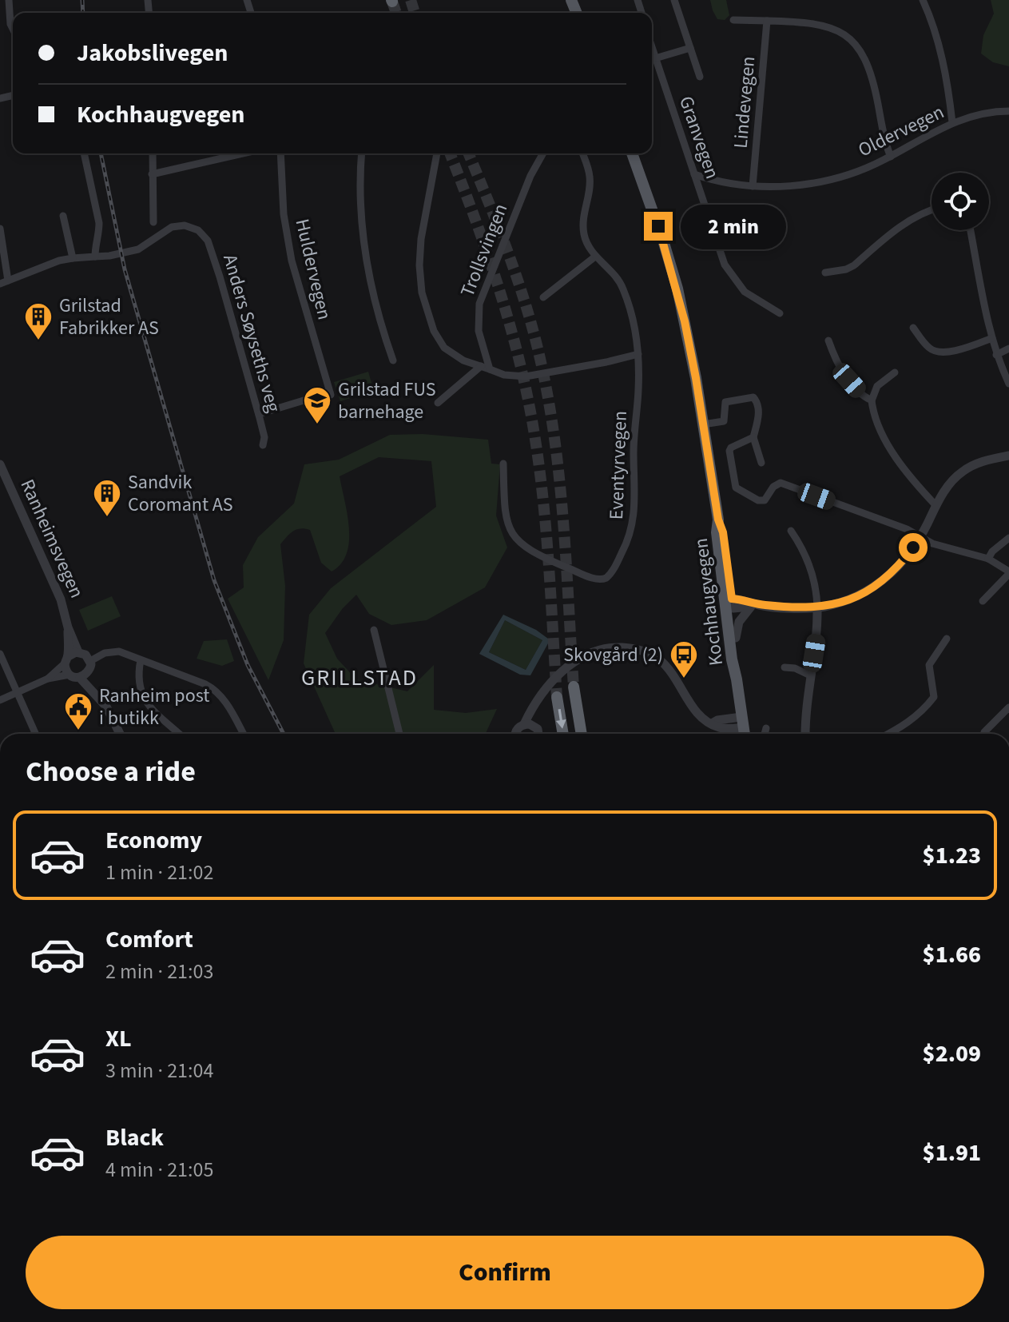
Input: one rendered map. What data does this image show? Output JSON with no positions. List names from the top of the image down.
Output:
{
  "streets": {
    "main road": ["Kochhaugvegen"],
    "street": [
      "Lindevegen",
      "Oldervegen",
      "Granvegen",
      "Trollsvingen",
      "Huldervegen",
      "Anders Søyseths veg",
      "Eventyrvegen",
      "Ranheimsvegen"
    ]
  },
  "crossings": [
    ["Lindevegen", "Oldervegen"],
    ["Oldervegen", "Granvegen"],
    ["Huldervegen", "Anders Søyseths veg"]
  ],
  "districts": ["GRILLSTAD"],
  "places": {
    "building": ["Grilstad Fabrikker AS", "Sandvik Coromant AS"],
    "school or university": ["Grilstad FUS barnehage"],
    "bus stop": ["Skovgård (2)"],
    "public building": ["Ranheim post i butikk"]
  },
  "page": {
    "banner": ["Jakobslivegen", "Kochhaugvegen"],
    "bubble": "2 min",
    "heading": "Choose a ride",
    "list": [
      {
        "name": "Economy",
        "note": "1 min · 21:02",
        "value": "$1.23"
      },
      {
        "name": "Comfort",
        "note": "2 min · 21:03",
        "value": "$1.66"
      },
      {
        "name": "XL",
        "note": "3 min · 21:04",
        "value": "$2.09"
      },
      {
        "name": "Black",
        "note": "4 min · 21:05",
        "value": "$1.91"
      }
    ],
    "buttons": "Confirm"
  }
}
